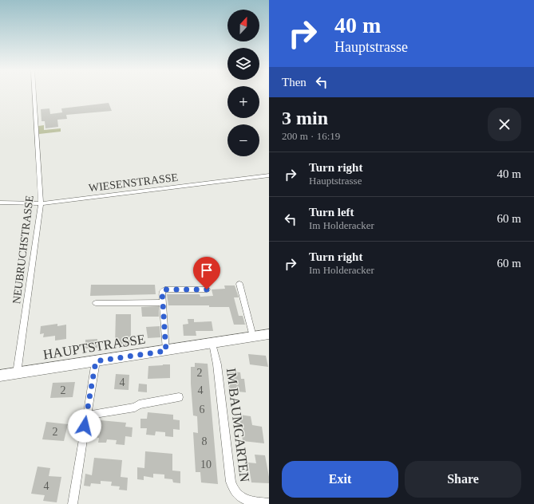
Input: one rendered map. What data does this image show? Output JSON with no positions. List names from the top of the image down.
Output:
{
  "streets": {
    "main road": ["HAUPTSTRASSE"],
    "street": ["WIESENSTRASSE", "NEUBRUCHSTRASSE", "IM BAUMGARTEN"]
  },
  "crossings": [
    ["WIESENSTRASSE", "NEUBRUCHSTRASSE"],
    ["NEUBRUCHSTRASSE", "HAUPTSTRASSE"],
    ["HAUPTSTRASSE", "IM BAUMGARTEN"]
  ],
  "house_numbers": [
    "2",
    "4",
    "2",
    "4",
    "6",
    "2",
    "8",
    "10",
    "4"
  ],
  "north": "top",
  "page": {
    "turn": ["40 m", "Hauptstrasse"],
    "map_buttons": ["+", "−"],
    "then": "Then",
    "heading": ["3 min", "200 m · 16:19"],
    "list": [
      {
        "name": "Turn right",
        "note": "Hauptstrasse",
        "value": "40 m"
      },
      {
        "name": "Turn left",
        "note": "Im Holderacker",
        "value": "60 m"
      },
      {
        "name": "Turn right",
        "note": "Im Holderacker",
        "value": "60 m"
      }
    ],
    "buttons": ["Exit", "Share"]
  }
}
